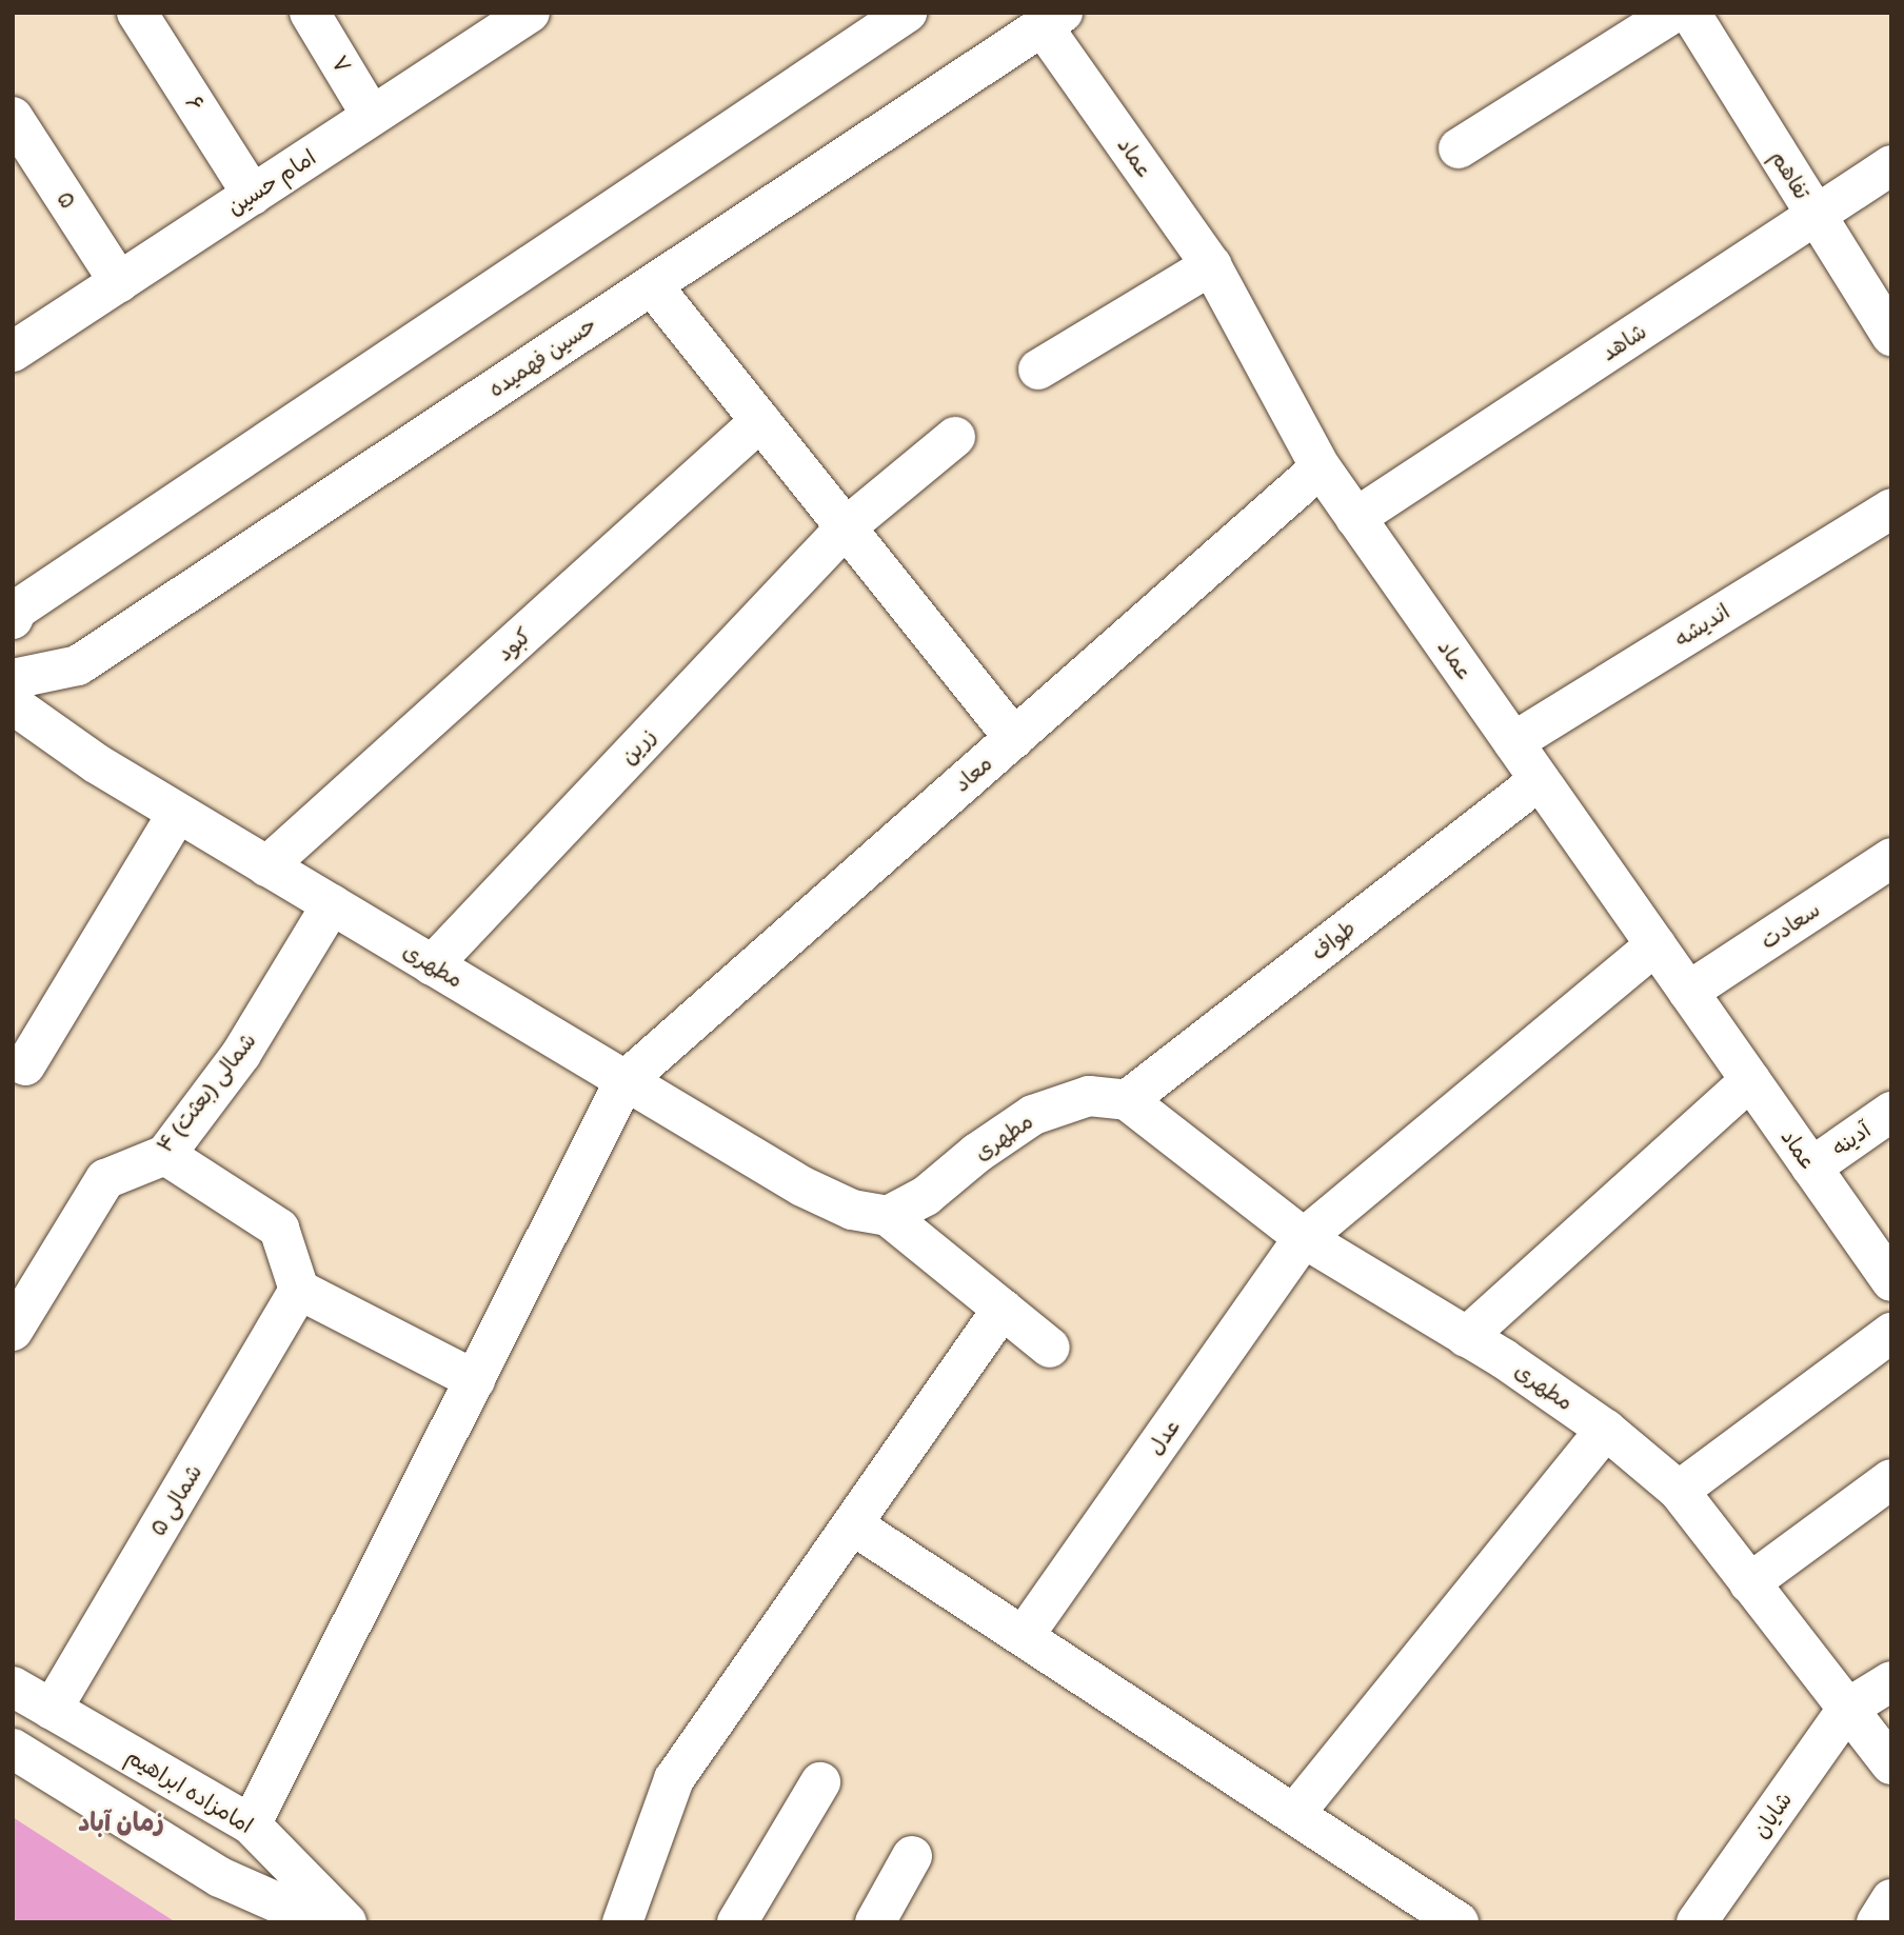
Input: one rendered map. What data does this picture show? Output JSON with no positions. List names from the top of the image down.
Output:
{
  "streets": {
    "street": [
      "۷",
      "۶",
      "عماد",
      "تفاهم",
      "امام حسین",
      "۵",
      "شاهد",
      "حسین فهمیده",
      "اندیشه",
      "کبود",
      "زرین",
      "معاد",
      "سعادت",
      "طواف",
      "مطهری",
      "۴ شمالی (بعثت)",
      "آدینه",
      "عدل",
      "۵ شمالی",
      "امامزاده ابراهیم",
      "شایان"
    ]
  },
  "crossings": [
    ["۷", "امام حسین"],
    ["۶", "امام حسین"],
    ["عماد", "شاهد"],
    ["عماد", "حسین فهمیده"],
    ["عماد", "اندیشه"],
    ["عماد", "معاد"],
    ["عماد", "سعادت"],
    ["عماد", "طواف"],
    ["عماد", "آدینه"],
    ["عماد", "عدل"],
    ["تفاهم", "شاهد"],
    ["امام حسین", "۵"],
    ["کبود", "مطهری"],
    ["زرین", "مطهری"],
    ["معاد", "مطهری"],
    ["طواف", "مطهری"],
    ["مطهری", "۴ شمالی (بعثت)"],
    ["مطهری", "عدل"],
    ["مطهری", "شایان"],
    ["۵ شمالی", "امامزاده ابراهیم"]
  ],
  "districts": ["زمان آباد"]
}
